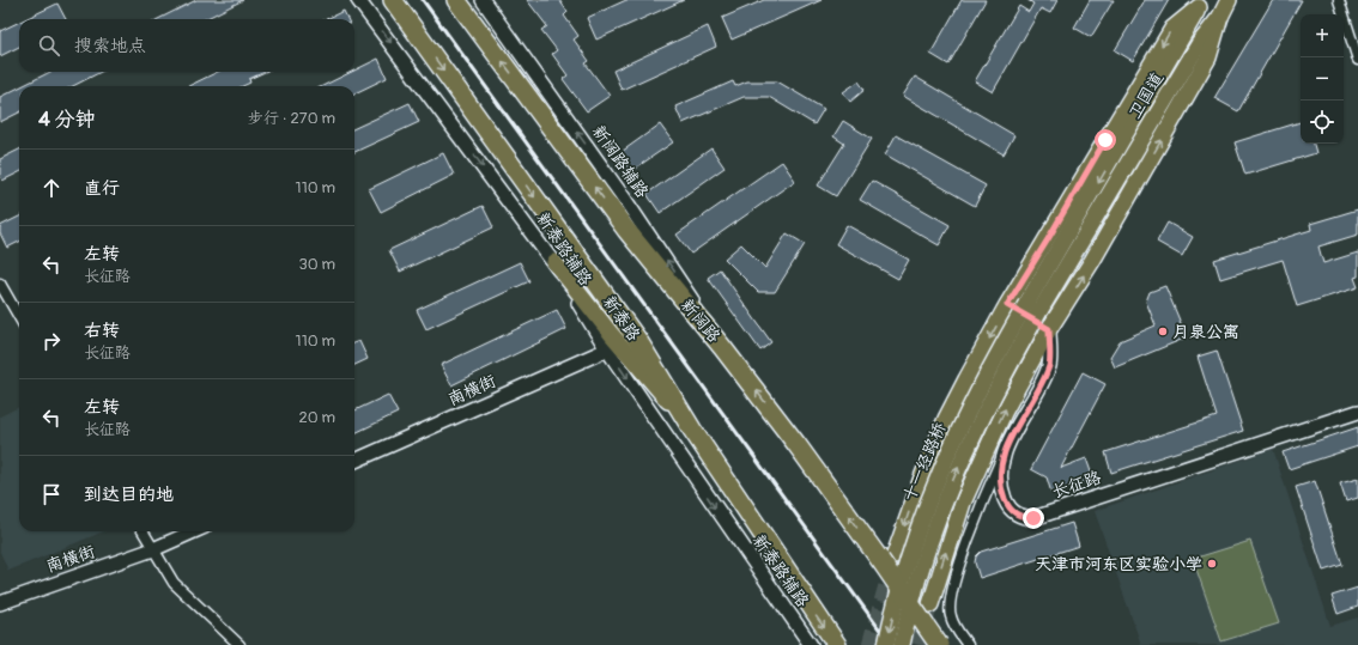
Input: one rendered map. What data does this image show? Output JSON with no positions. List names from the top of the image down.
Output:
{
  "streets": {
    "highway": ["新泰路", "新阔路"],
    "main road": ["卫国道", "十一经路桥"],
    "street": [
      "新阔路辅路",
      "新泰路辅路",
      "南横街",
      "长征路"
    ]
  },
  "crossings": [
    ["卫国道", "十一经路桥"],
    ["新阔路辅路", "新阔路"],
    ["新泰路辅路", "南横街"]
  ],
  "one_way": [
    "新阔路辅路",
    "新泰路辅路",
    "新泰路",
    "新阔路"
  ],
  "places": ["月泉公寓", "天津市河东区实验小学"],
  "page": {
    "map_buttons": ["+", "−"],
    "search": "搜索地点",
    "heading": ["4 分钟", "步行 · 270 m"],
    "list": [
      ["直行", "110 m"],
      ["左转", "长征路", "30 m"],
      ["右转", "长征路", "110 m"],
      ["左转", "长征路", "20 m"],
      "到达目的地"
    ]
  }
}
